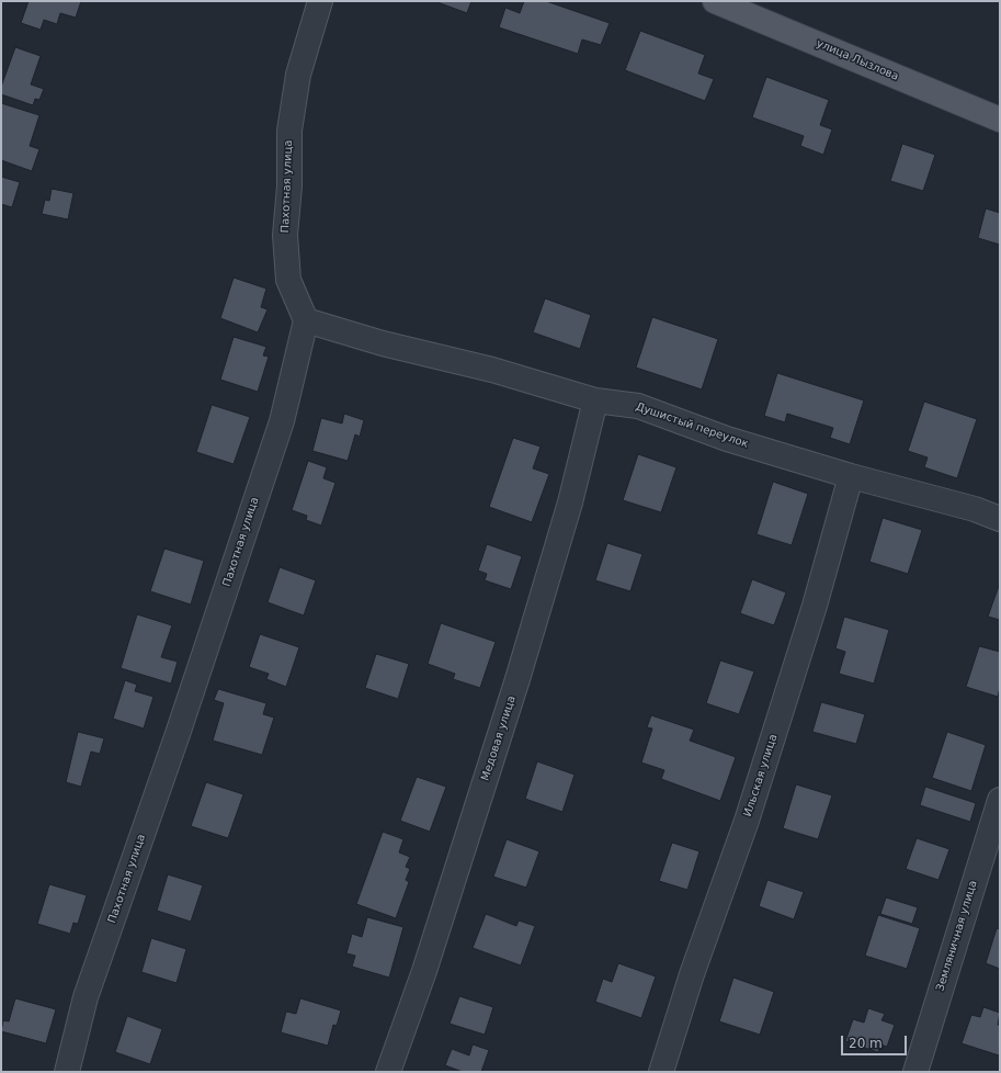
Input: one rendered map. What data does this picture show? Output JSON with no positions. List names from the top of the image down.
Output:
{
  "streets": {
    "main road": ["улица Лызлова"],
    "street": [
      "Пахотная улица",
      "Душистый переулок",
      "Медовая улица",
      "Ильская улица",
      "Земляничная улица"
    ]
  },
  "crossings": [
    ["Пахотная улица", "Душистый переулок"],
    ["Душистый переулок", "Медовая улица"],
    ["Душистый переулок", "Ильская улица"]
  ],
  "scale_bar": "20 m"
}
